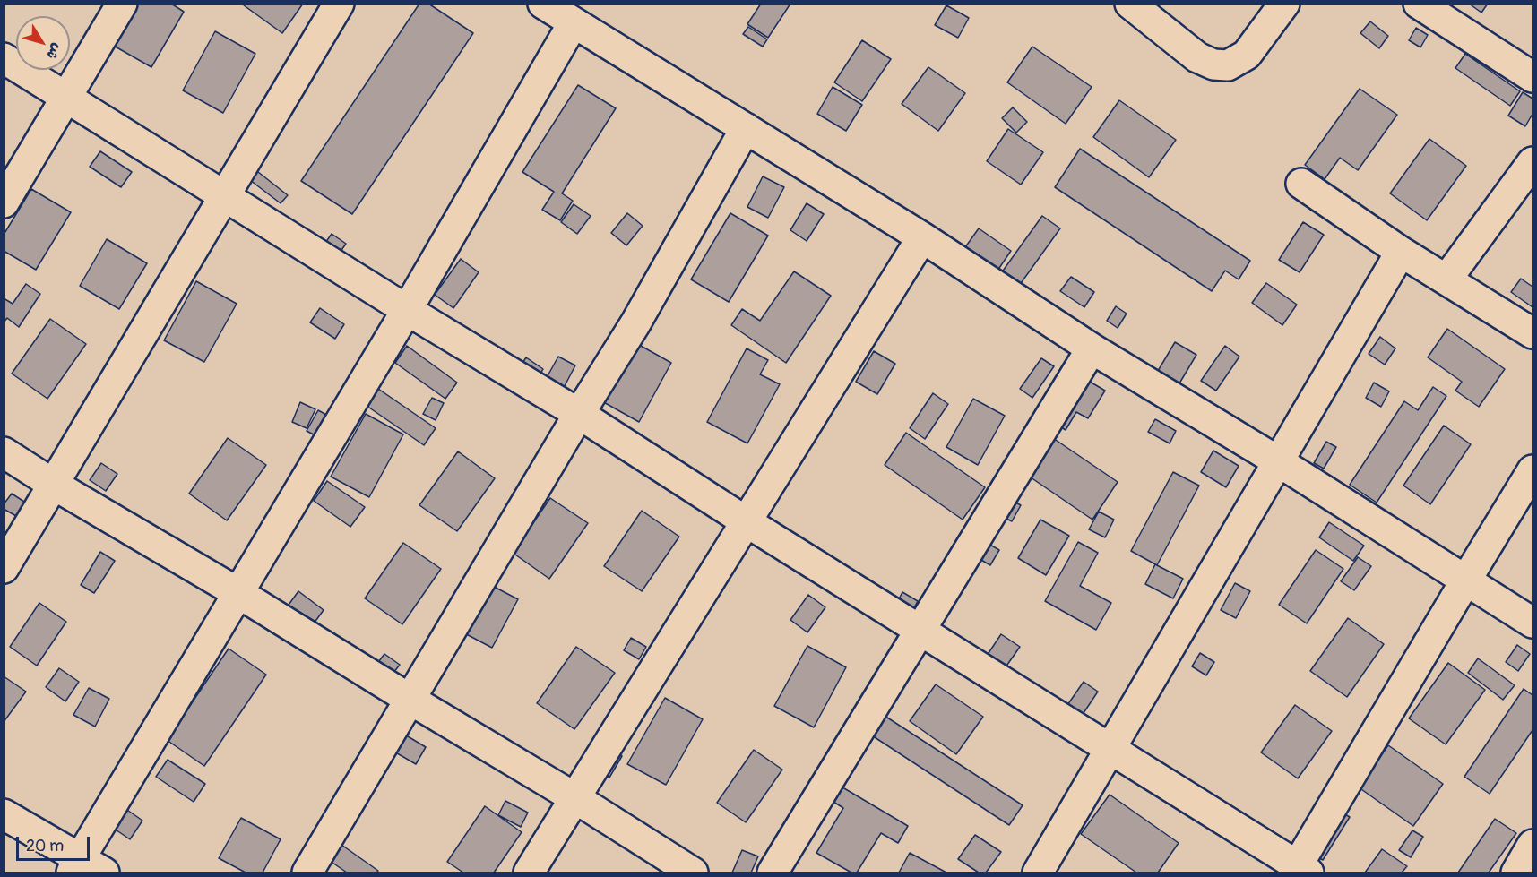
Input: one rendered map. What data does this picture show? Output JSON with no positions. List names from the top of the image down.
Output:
{
  "scale_bar": "20 m",
  "north": "bottom right"
}
